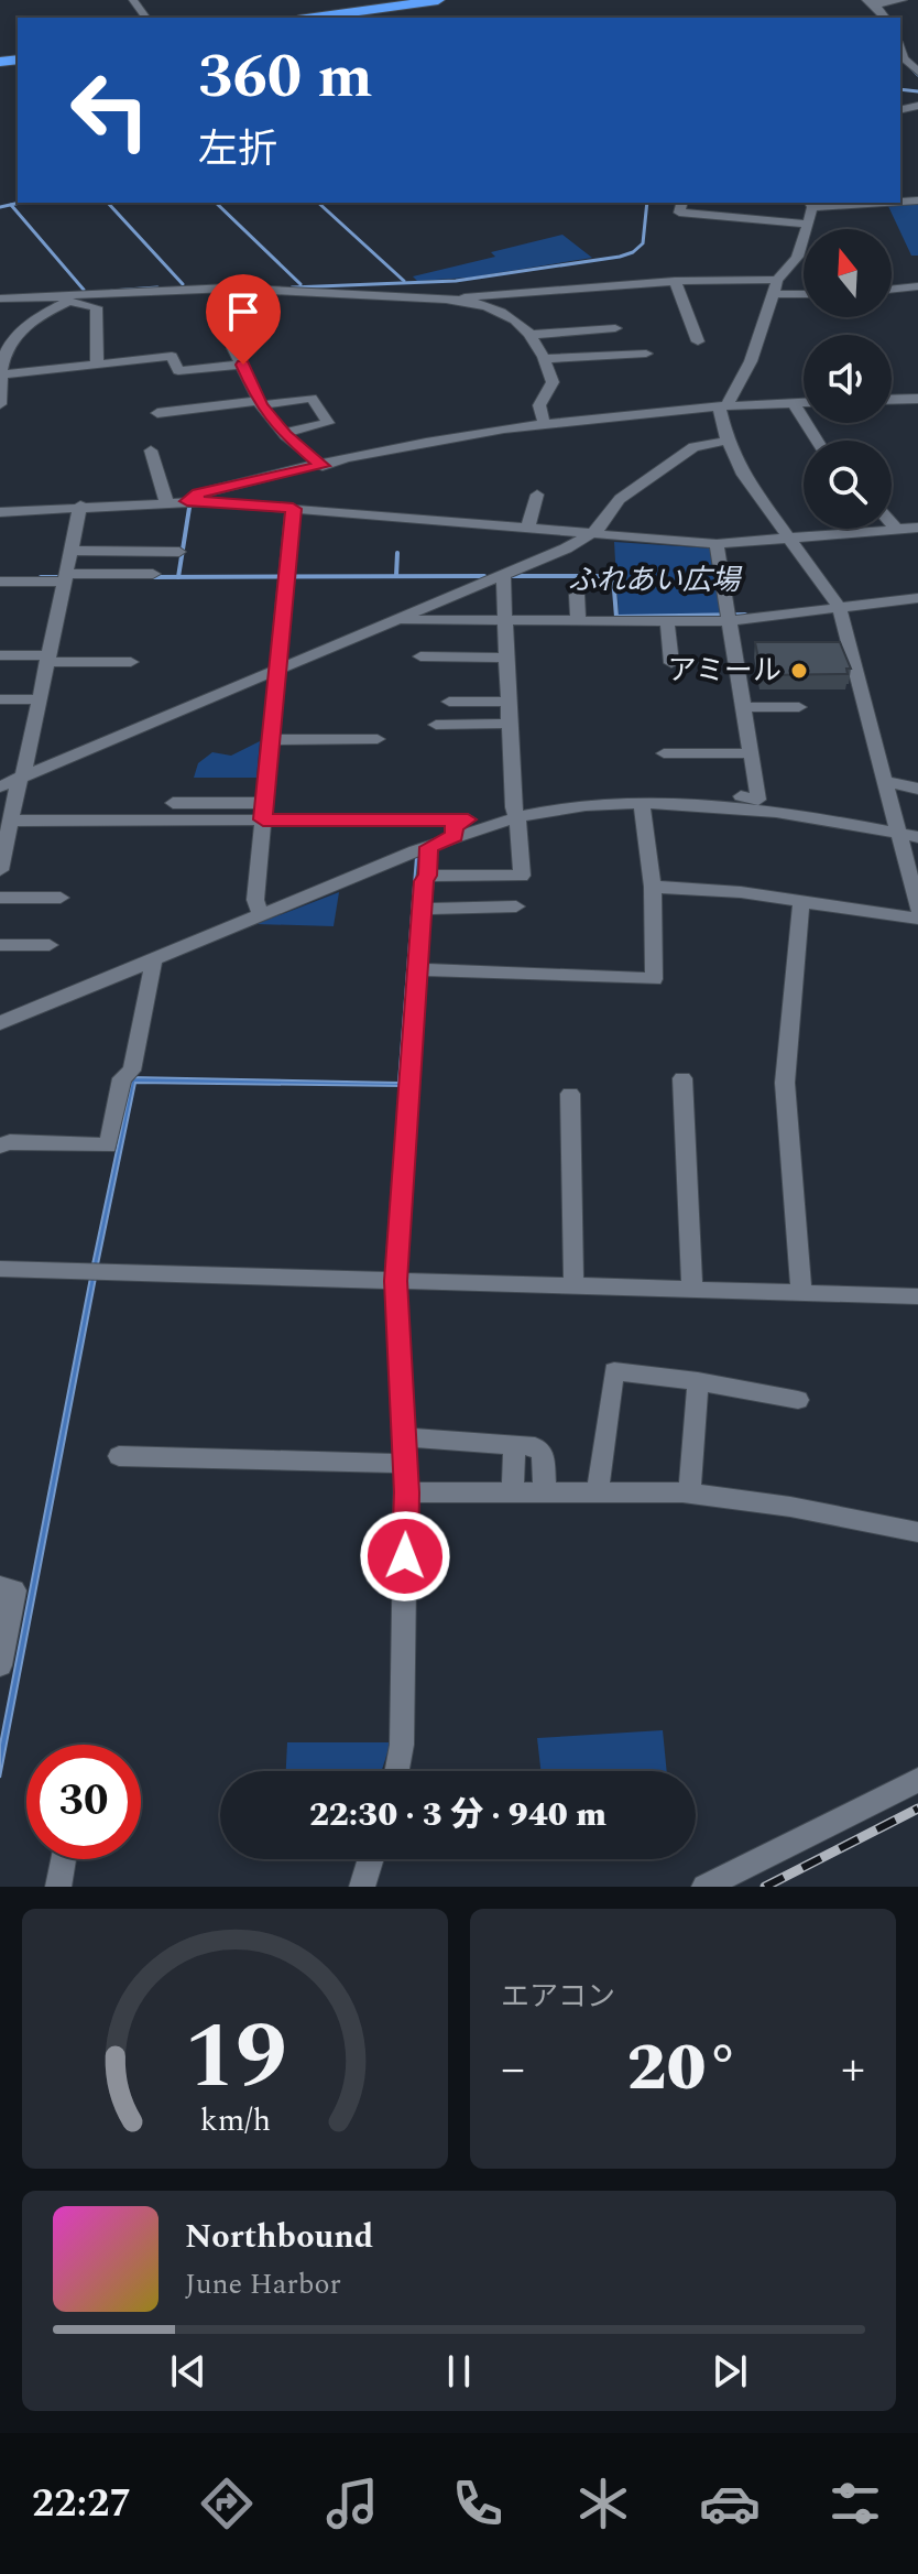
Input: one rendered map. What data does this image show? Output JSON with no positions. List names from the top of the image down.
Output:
{
  "parks": ["ふれあい広場"],
  "places": ["アミール"],
  "north": "top",
  "page": {
    "turn": ["360 m", "左折"],
    "limit": "30",
    "trip": "22:30 · 3 分 · 940 m",
    "tile": "エアコン",
    "heat": ["−", "20°", "+"],
    "song": ["Northbound", "June Harbor"],
    "tabs": "22:27",
    "gauge": ["19", "km/h"]
  }
}
